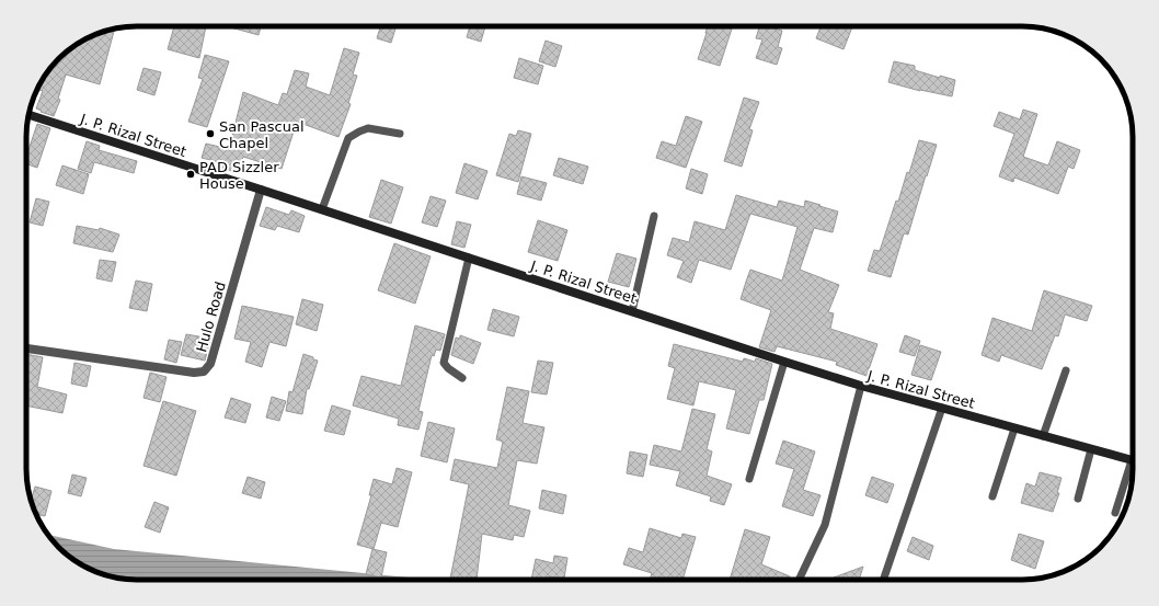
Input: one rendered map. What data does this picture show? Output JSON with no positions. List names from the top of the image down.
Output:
{
  "streets": {
    "main road": ["J. P. Rizal Street"],
    "street": ["Hulo Road"]
  },
  "crossings": [
    ["J. P. Rizal Street", "Hulo Road"]
  ],
  "places": ["San Pascual Chapel", "PAD Sizzler House"]
}
